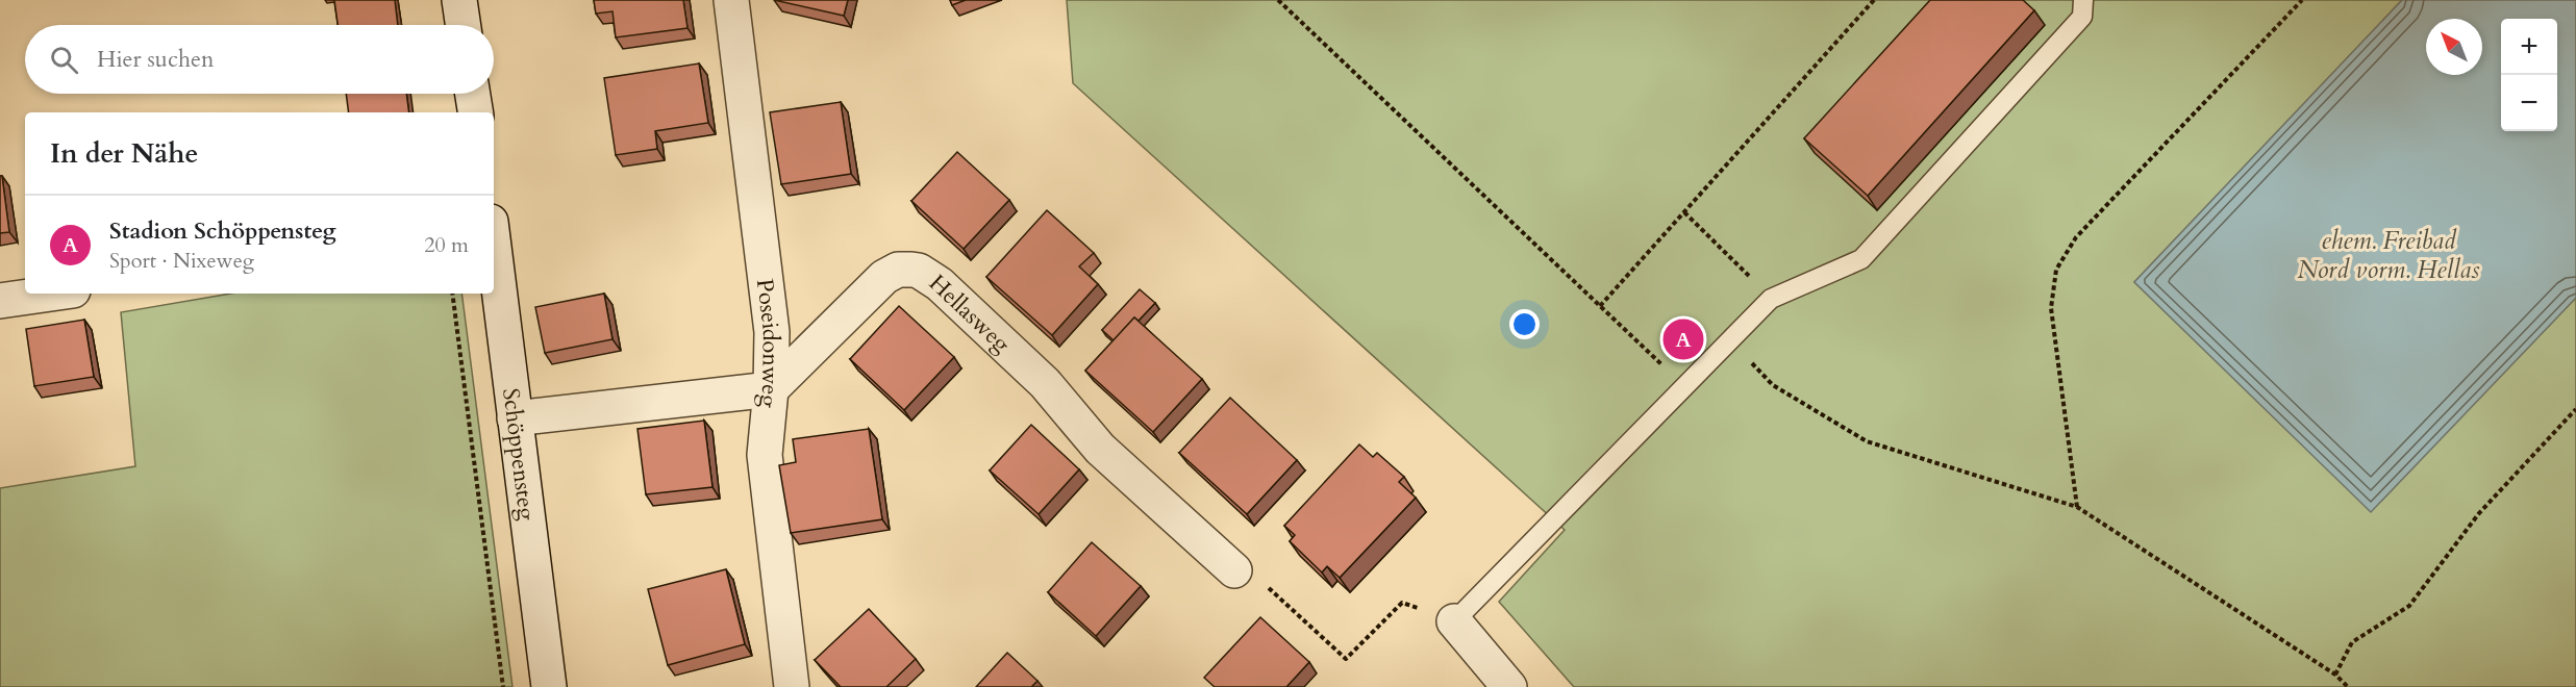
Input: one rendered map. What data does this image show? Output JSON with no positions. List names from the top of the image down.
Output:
{
  "streets": {
    "street": ["Hellasweg", "Poseidonweg", "Schöppensteg"]
  },
  "crossings": [
    ["Hellasweg", "Poseidonweg"]
  ],
  "water": ["ehem. Freibad Nord vorm. Hellas"],
  "north": "top left",
  "page": {
    "map_buttons": ["+", "−"],
    "search": "Hier suchen",
    "heading": "In der Nähe",
    "list": [
      {
        "mark": "A",
        "name": "Stadion Schöppensteg",
        "note": "Sport · Nixeweg",
        "value": "20 m"
      }
    ],
    "pins": "A"
  }
}
